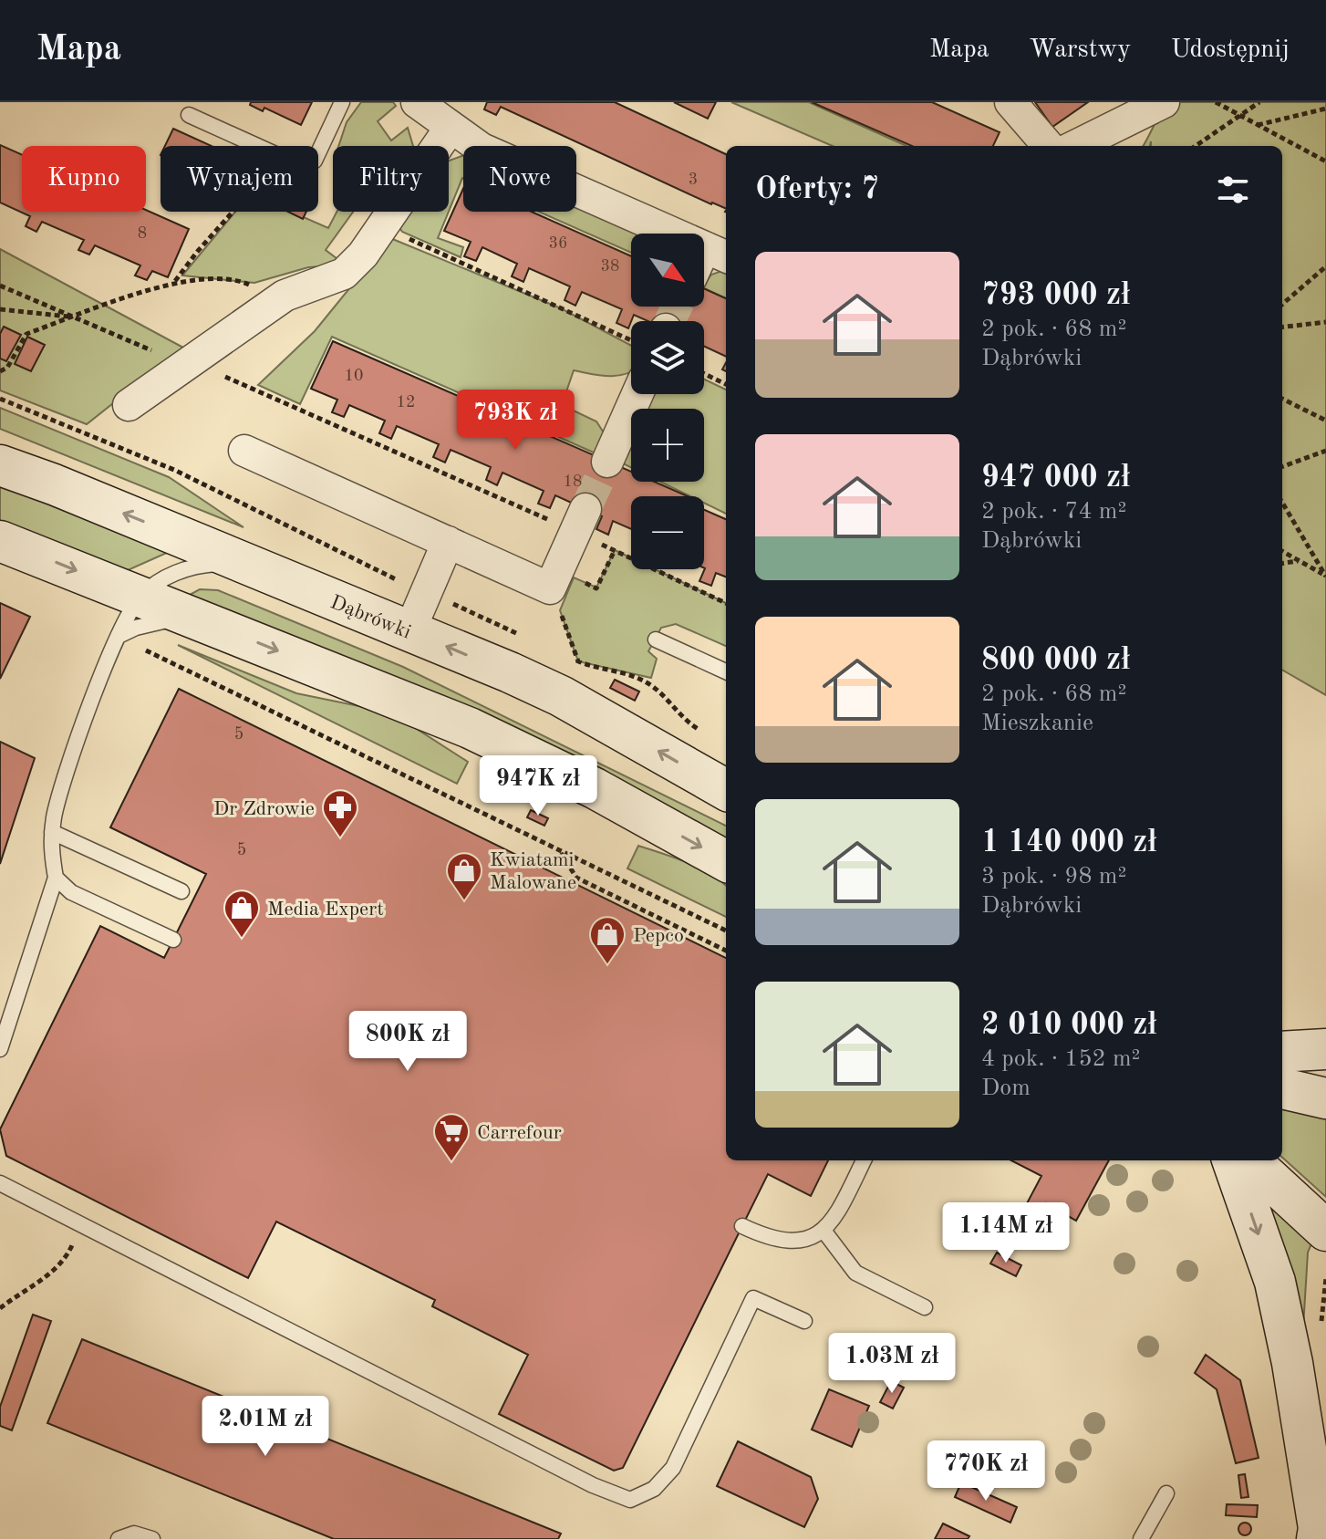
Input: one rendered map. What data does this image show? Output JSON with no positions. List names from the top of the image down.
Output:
{
  "streets": {
    "main road": ["Dąbrówki"]
  },
  "places": {
    "pharmacy": ["Dr Zdrowie"],
    "shop": ["Kwiatami Malowane", "Media Expert", "Pepco"],
    "supermarket": ["Carrefour"]
  },
  "house_numbers": [
    "3",
    "8",
    "36",
    "38",
    "10",
    "12",
    "18",
    "5",
    "5"
  ],
  "north": "bottom right",
  "page": {
    "header": "Mapa",
    "nav": ["Mapa", "Warstwy", "Udostępnij"],
    "chip": [
      "Kupno",
      "Wynajem",
      "Filtry",
      "Nowe"
    ],
    "heading": "Oferty: 7",
    "map_buttons": ["+", "−"],
    "list": [
      {
        "name": "793 000 zł",
        "note": "2 pok. · 68 m² · Dąbrówki"
      },
      {
        "name": "947 000 zł",
        "note": "2 pok. · 74 m² · Dąbrówki"
      },
      {
        "name": "800 000 zł",
        "note": "2 pok. · 68 m² · Mieszkanie"
      },
      {
        "name": "1 140 000 zł",
        "note": "3 pok. · 98 m² · Dąbrówki"
      },
      {
        "name": "2 010 000 zł",
        "note": "4 pok. · 152 m² · Dom"
      }
    ],
    "price": [
      "793K zł",
      "947K zł",
      "800K zł",
      "1.14M zł",
      "1.03M zł",
      "2.01M zł",
      "770K zł"
    ]
  }
}
